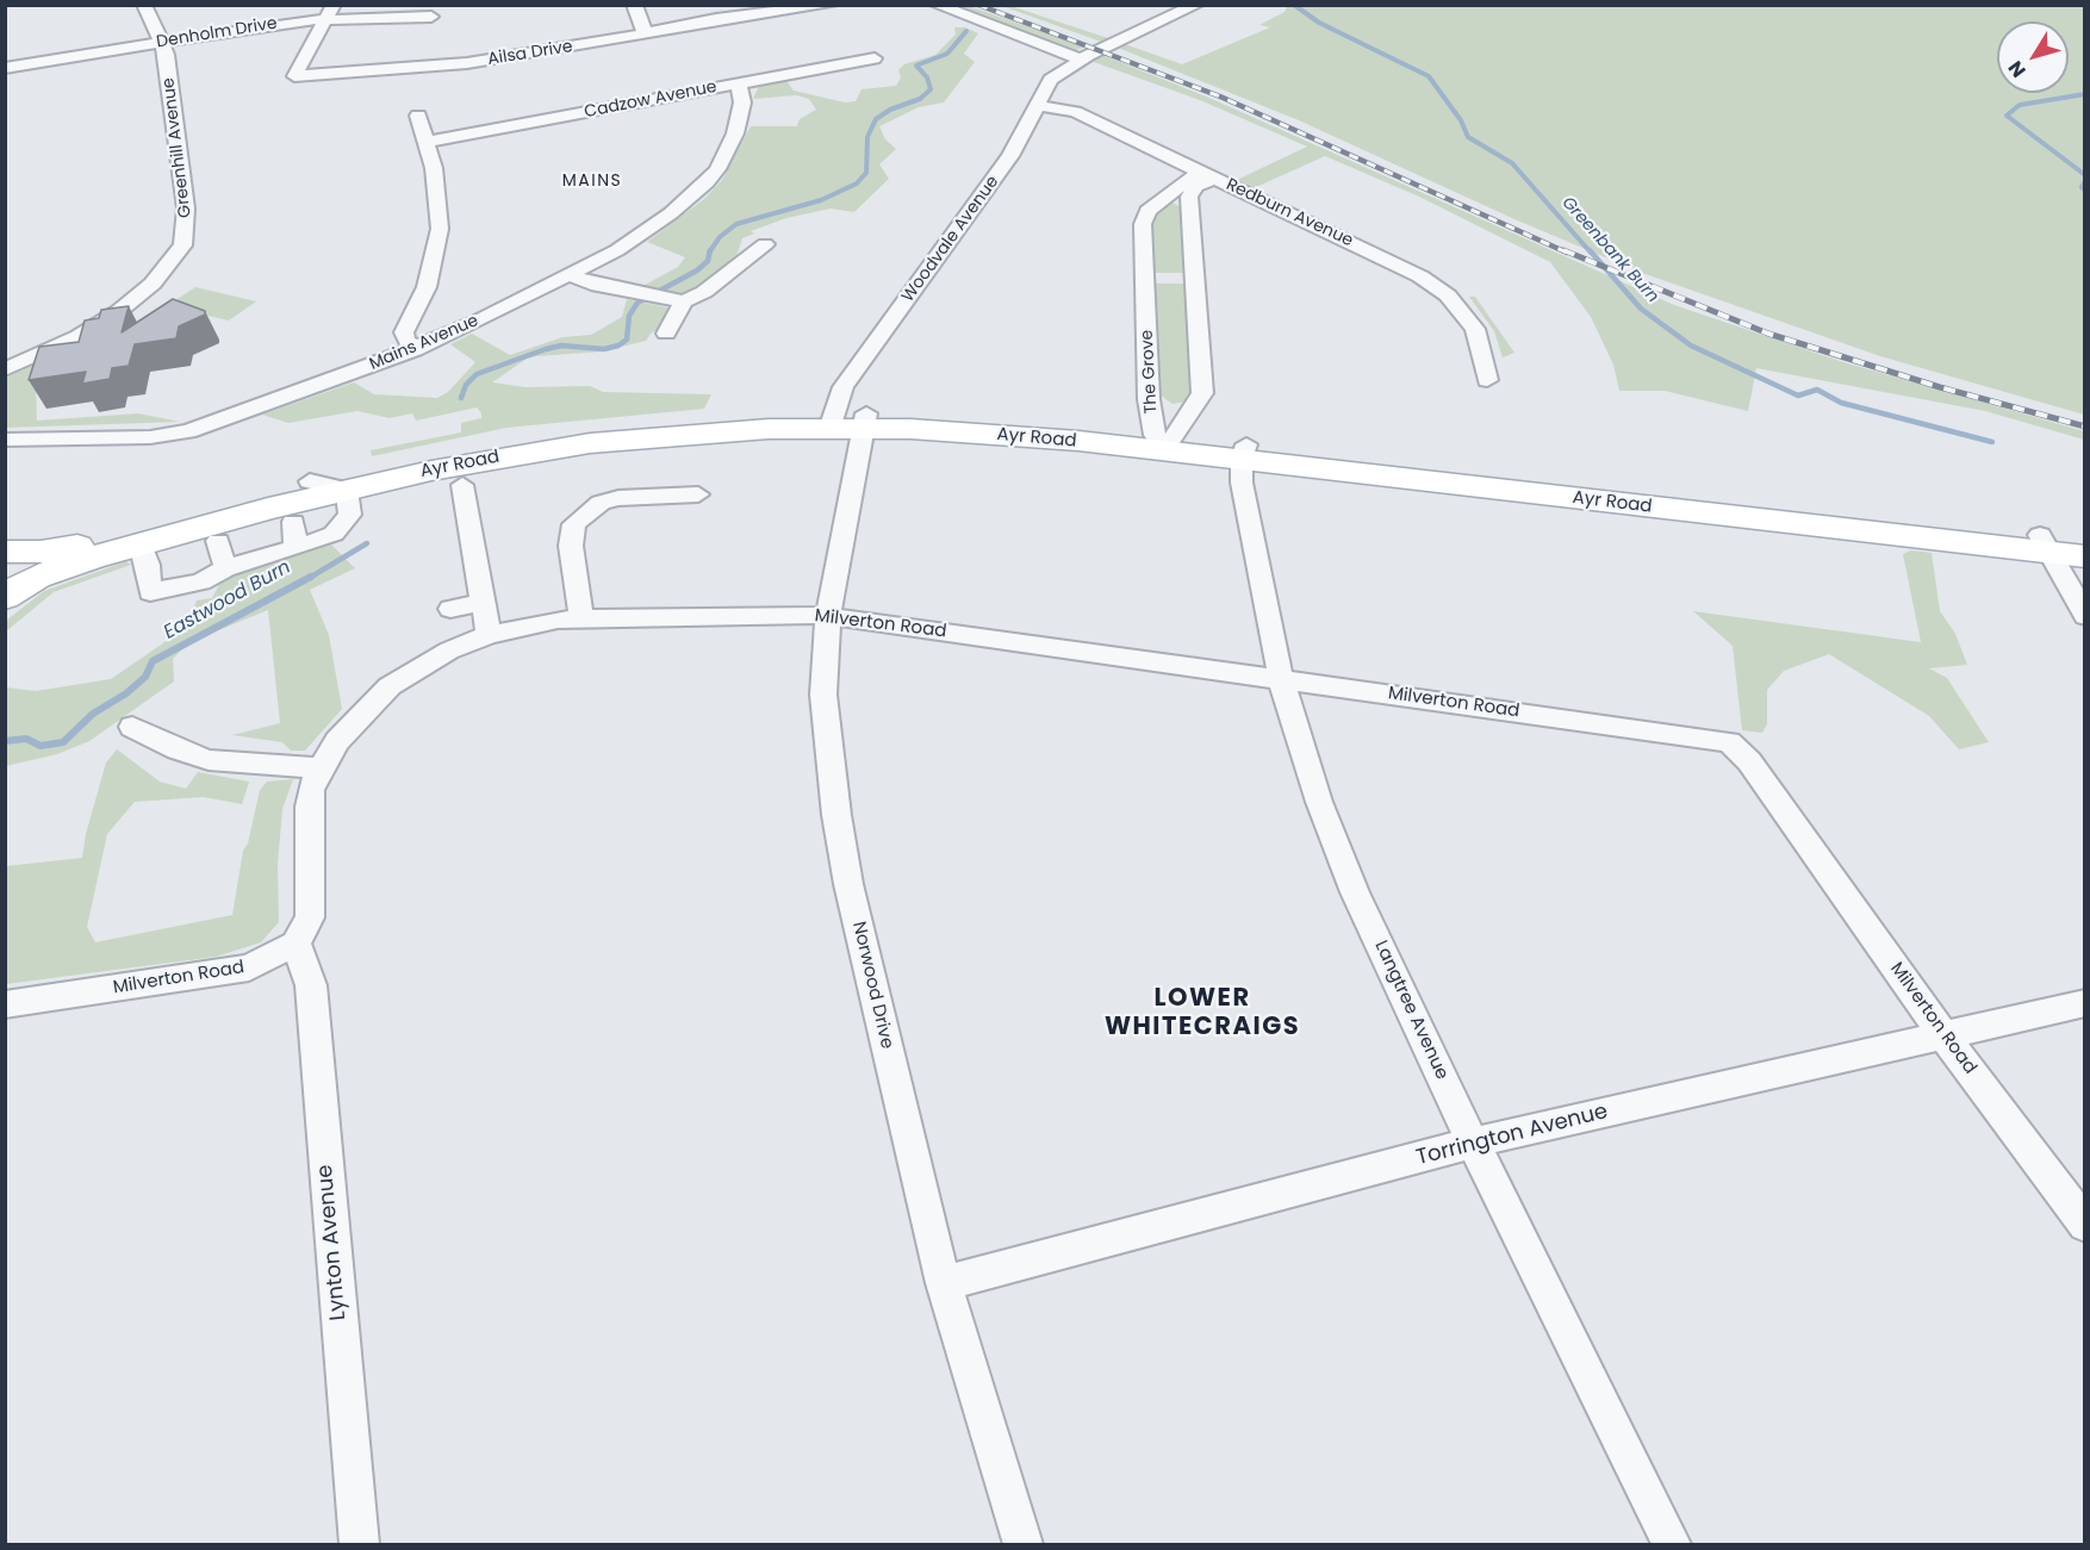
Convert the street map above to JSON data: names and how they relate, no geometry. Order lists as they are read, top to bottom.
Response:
{
  "streets": {
    "main road": ["Ayr Road"],
    "street": [
      "Denholm Drive",
      "Ailsa Drive",
      "Cadzow Avenue",
      "Greenhill Avenue",
      "Redburn Avenue",
      "Woodvale Avenue",
      "Mains Avenue",
      "The Grove",
      "Milverton Road",
      "Norwood Drive",
      "Langtree Avenue",
      "Torrington Avenue",
      "Lynton Avenue"
    ]
  },
  "crossings": [
    ["Denholm Drive", "Ailsa Drive"],
    ["Denholm Drive", "Greenhill Avenue"],
    ["Cadzow Avenue", "Mains Avenue"],
    ["Redburn Avenue", "Woodvale Avenue"],
    ["Redburn Avenue", "The Grove"],
    ["Woodvale Avenue", "Ayr Road"],
    ["The Grove", "Ayr Road"],
    ["Ayr Road", "Norwood Drive"],
    ["Ayr Road", "Langtree Avenue"],
    ["Milverton Road", "Norwood Drive"],
    ["Milverton Road", "Langtree Avenue"],
    ["Milverton Road", "Torrington Avenue"],
    ["Milverton Road", "Lynton Avenue"],
    ["Norwood Drive", "Torrington Avenue"],
    ["Langtree Avenue", "Torrington Avenue"]
  ],
  "districts": ["MAINS", "LOWER WHITECRAIGS"],
  "water": ["Greenbank Burn", "Eastwood Burn"],
  "north": "bottom left"
}
